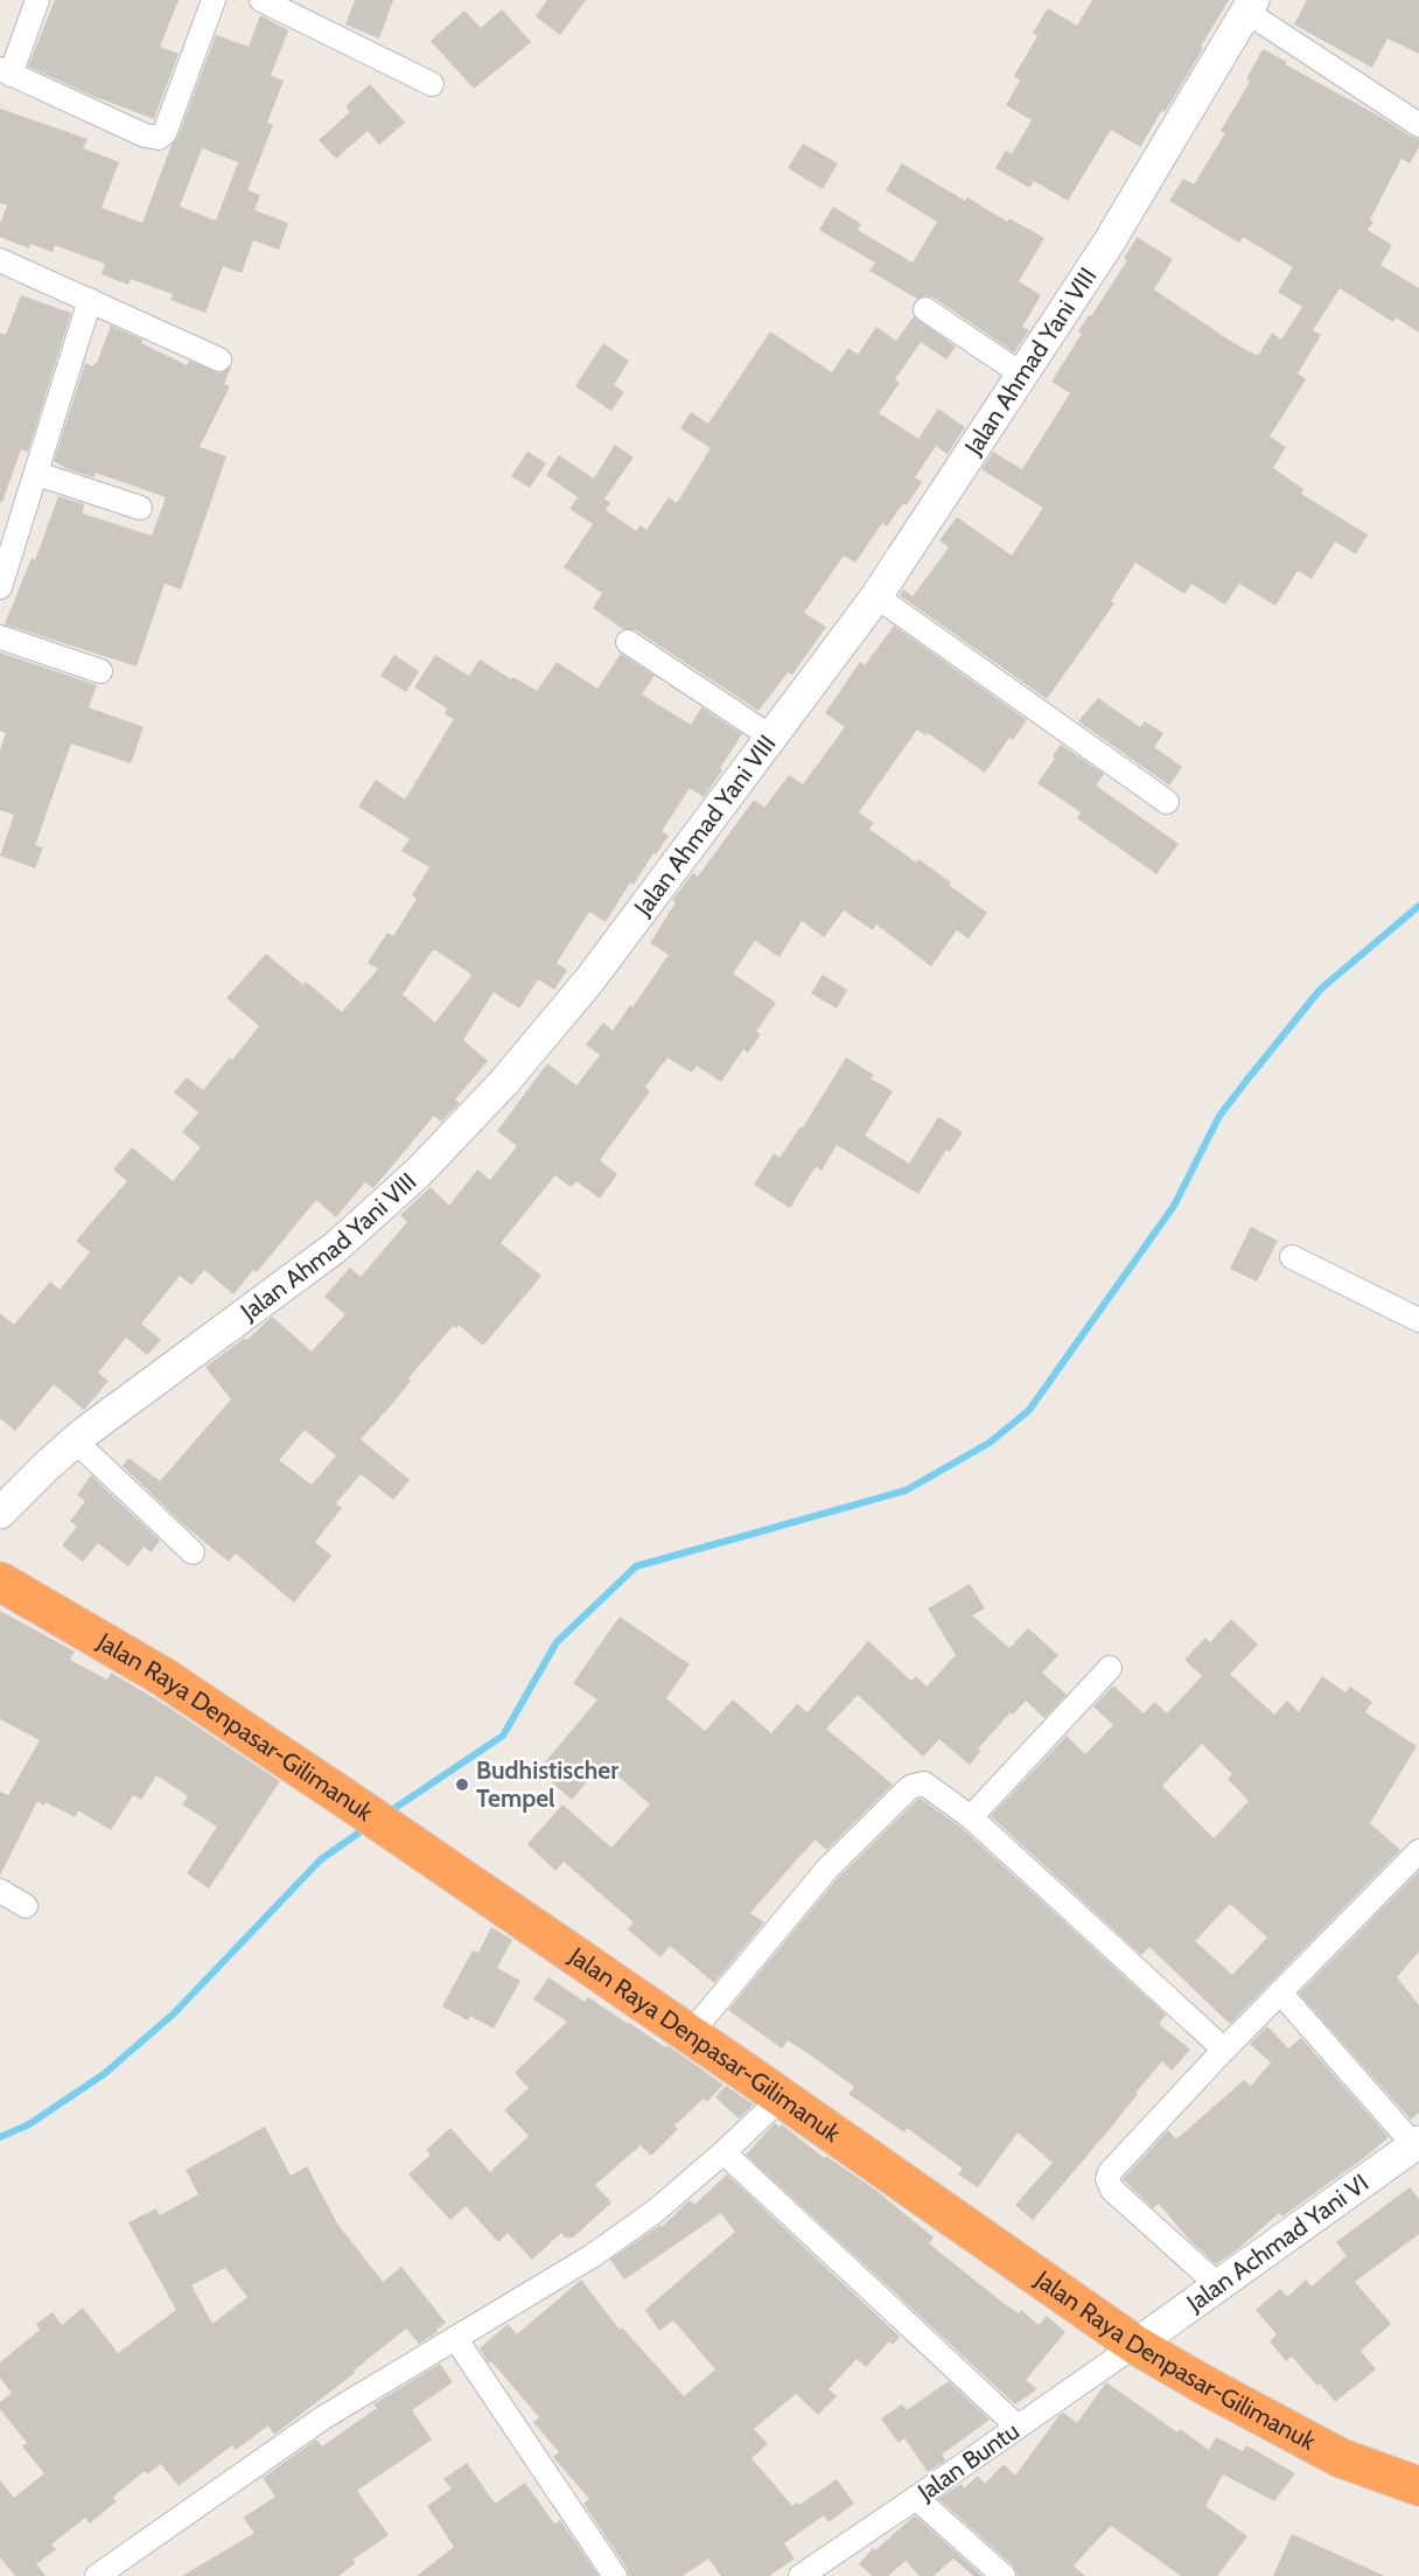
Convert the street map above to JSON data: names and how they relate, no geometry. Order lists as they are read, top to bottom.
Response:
{
  "streets": {
    "highway": ["Jalan Raya Denpasar-Gilimanuk"],
    "street": ["Jalan Ahmad Yani VIII", "Jalan Achmad Yani VI", "Jalan Buntu"]
  },
  "crossings": [
    ["Jalan Raya Denpasar-Gilimanuk", "Jalan Achmad Yani VI"],
    ["Jalan Raya Denpasar-Gilimanuk", "Jalan Buntu"],
    ["Jalan Achmad Yani VI", "Jalan Buntu"]
  ],
  "places": ["Budhistischer Tempel"]
}
